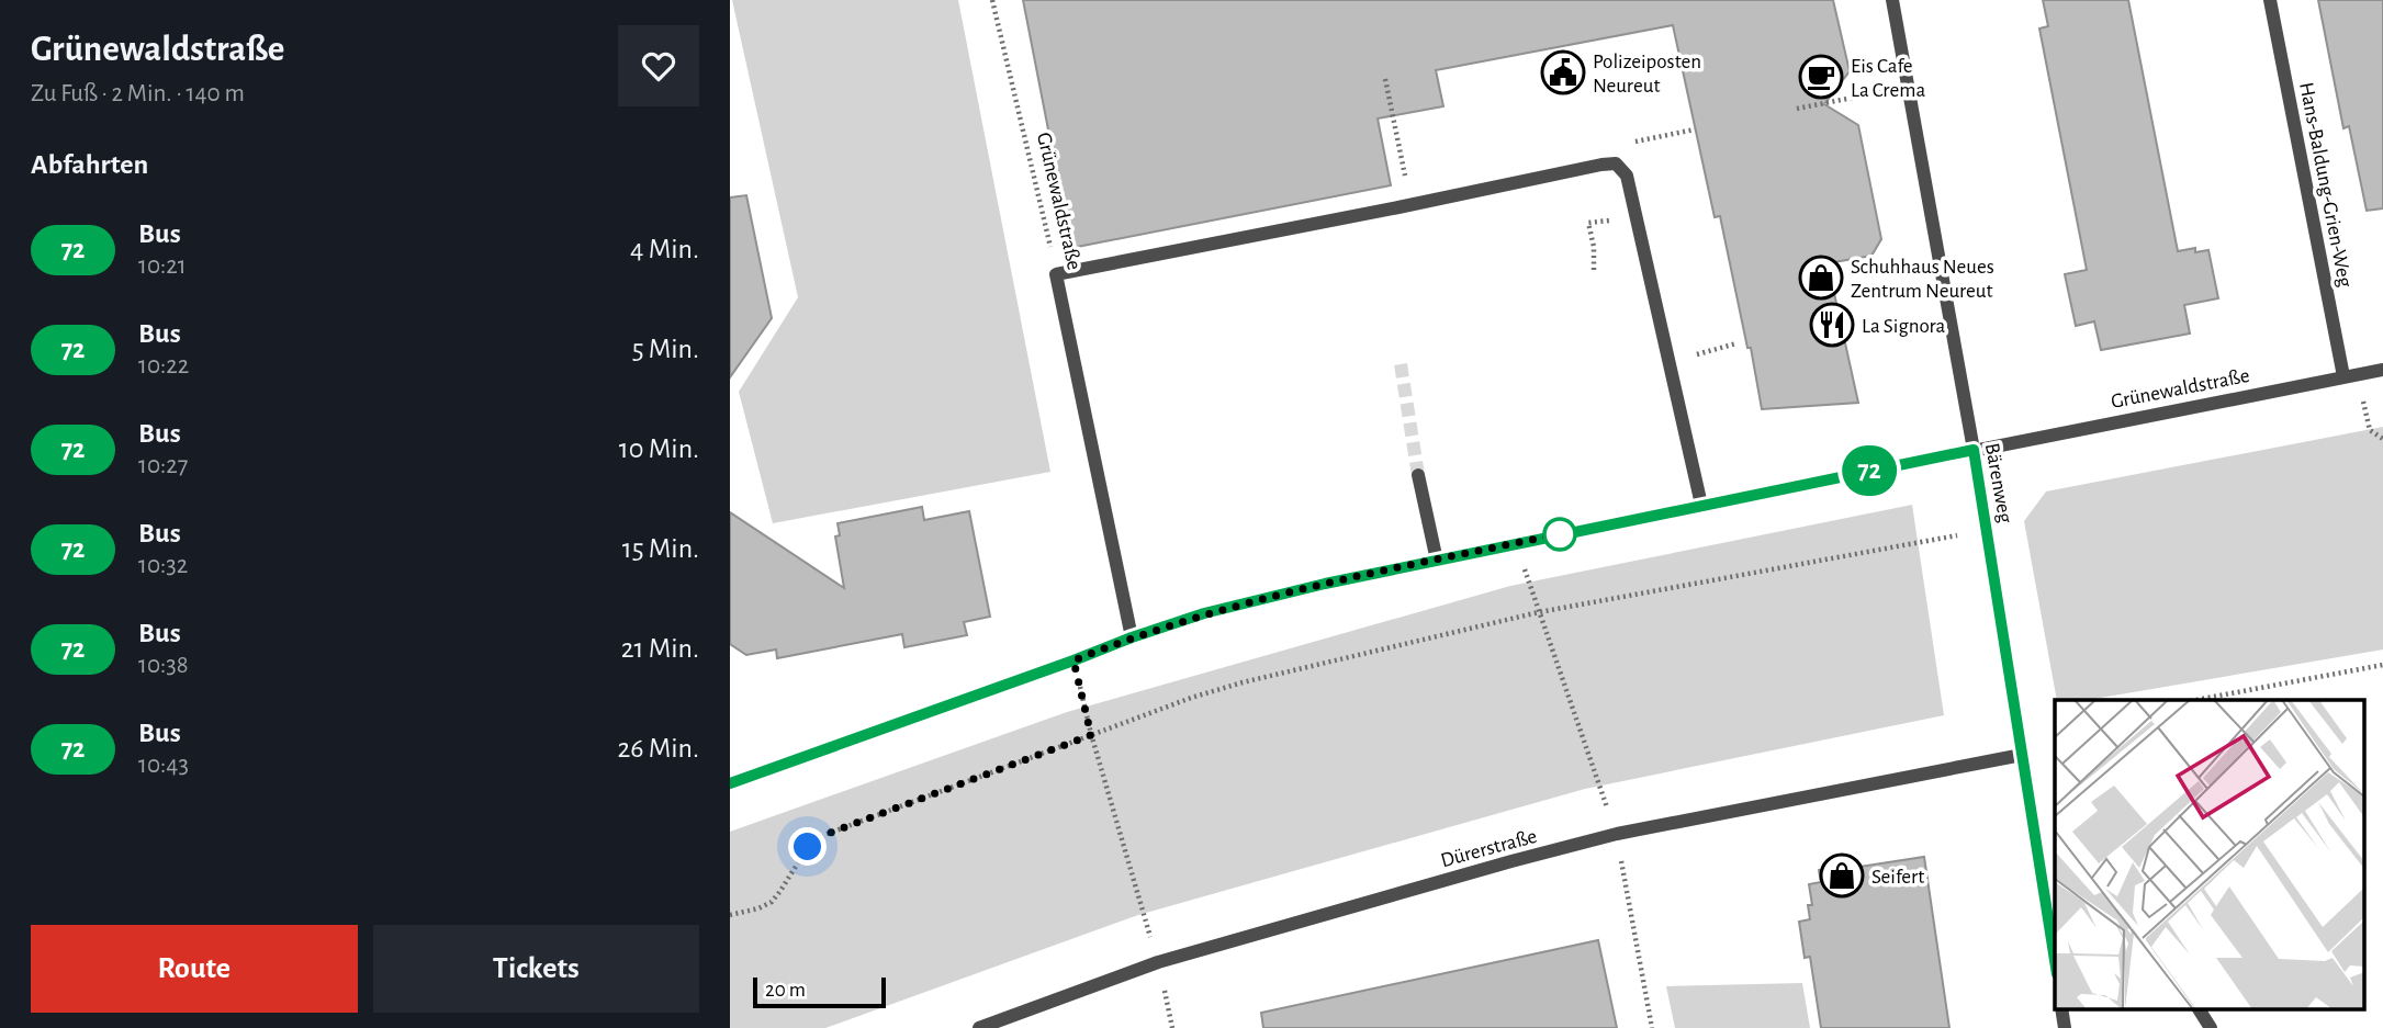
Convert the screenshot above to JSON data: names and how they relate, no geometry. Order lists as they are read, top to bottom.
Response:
{
  "streets": {
    "street": [
      "Hans-Baldung-Grien-Weg",
      "Grünewaldstraße",
      "Bärenweg",
      "Dürerstraße"
    ]
  },
  "crossings": [
    ["Hans-Baldung-Grien-Weg", "Grünewaldstraße"],
    ["Grünewaldstraße", "Bärenweg"],
    ["Bärenweg", "Dürerstraße"]
  ],
  "places": {
    "public building": ["Polizeiposten Neureut"],
    "cafe": ["Eis Cafe La Crema"],
    "shop": ["Schuhhaus Neues Zentrum Neureut", "Seifert"],
    "restaurant": ["La Signora"]
  },
  "lines": ["bus line 72"],
  "scale_bar": "20 m",
  "page": {
    "heading": [
      ["Grünewaldstraße", "Zu Fuß · 2 Min. · 140 m"],
      "Abfahrten"
    ],
    "on_map": "72",
    "list": [
      {
        "mark": "72",
        "name": "Bus",
        "note": "10:21",
        "value": "4 Min."
      },
      {
        "mark": "72",
        "name": "Bus",
        "note": "10:22",
        "value": "5 Min."
      },
      {
        "mark": "72",
        "name": "Bus",
        "note": "10:27",
        "value": "10 Min."
      },
      {
        "mark": "72",
        "name": "Bus",
        "note": "10:32",
        "value": "15 Min."
      },
      {
        "mark": "72",
        "name": "Bus",
        "note": "10:38",
        "value": "21 Min."
      },
      {
        "mark": "72",
        "name": "Bus",
        "note": "10:43",
        "value": "26 Min."
      }
    ],
    "buttons": ["Route", "Tickets"],
    "scale": "20 m"
  }
}
